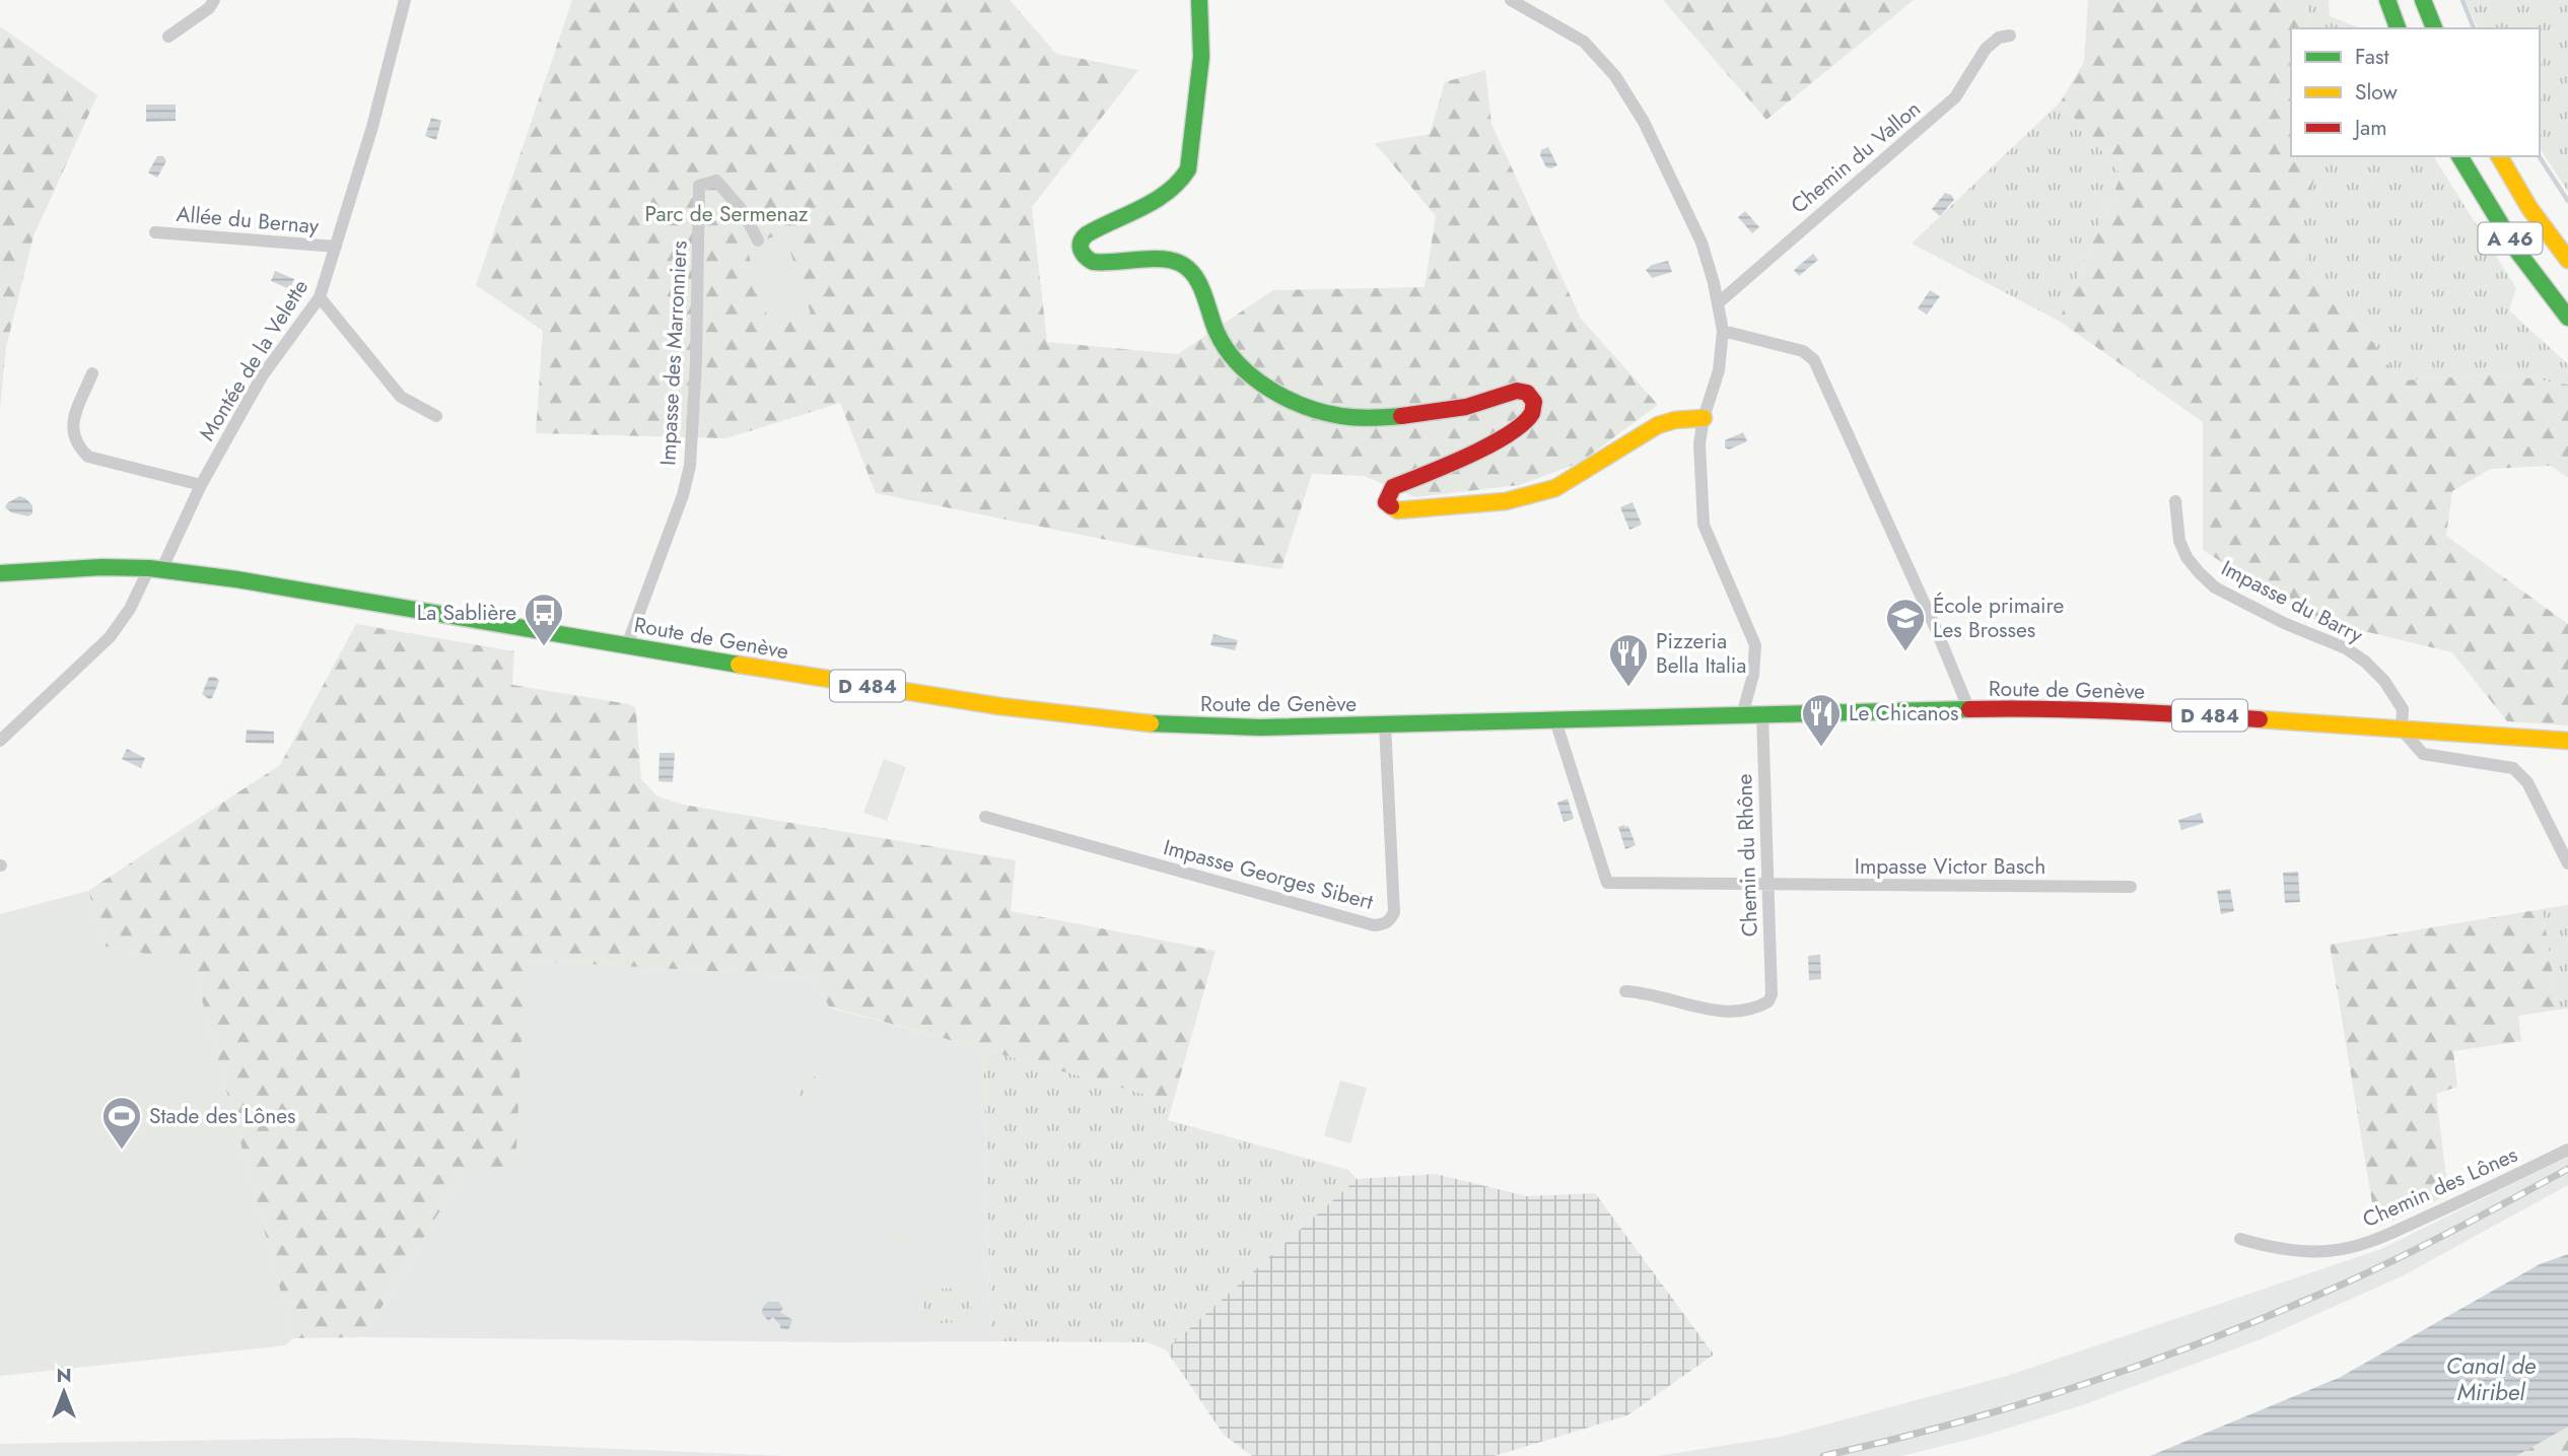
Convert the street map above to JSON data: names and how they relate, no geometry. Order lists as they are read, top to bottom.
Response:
{
  "streets": {
    "main road": ["A 46", "Route de Genève", "D 484"],
    "street": [
      "Chemin du Vallon",
      "Allée du Bernay",
      "Impasse des Marronniers",
      "Montée de la Velette",
      "Impasse du Barry",
      "Chemin du Rhône",
      "Impasse Victor Basch",
      "Impasse Georges Sibert",
      "Chemin des Lônes"
    ]
  },
  "crossings": [
    ["Allée du Bernay", "Montée de la Velette"],
    ["Impasse des Marronniers", "Route de Genève"],
    ["Montée de la Velette", "Route de Genève"],
    ["Impasse du Barry", "Route de Genève"],
    ["Route de Genève", "Chemin du Rhône"],
    ["Route de Genève", "Impasse Victor Basch"],
    ["Route de Genève", "Impasse Georges Sibert"],
    ["Chemin du Rhône", "Impasse Victor Basch"]
  ],
  "water": ["Canal de Miribel"],
  "parks": ["Parc de Sermenaz"],
  "places": {
    "bus stop": ["La Sablière"],
    "school or university": ["École primaire Les Brosses"],
    "restaurant": ["Pizzeria Bella Italia", "Le Chicanos"],
    "sports": ["Stade des Lônes"]
  },
  "legend": ["Fast", "Slow", "Jam"],
  "north": "top"
}
